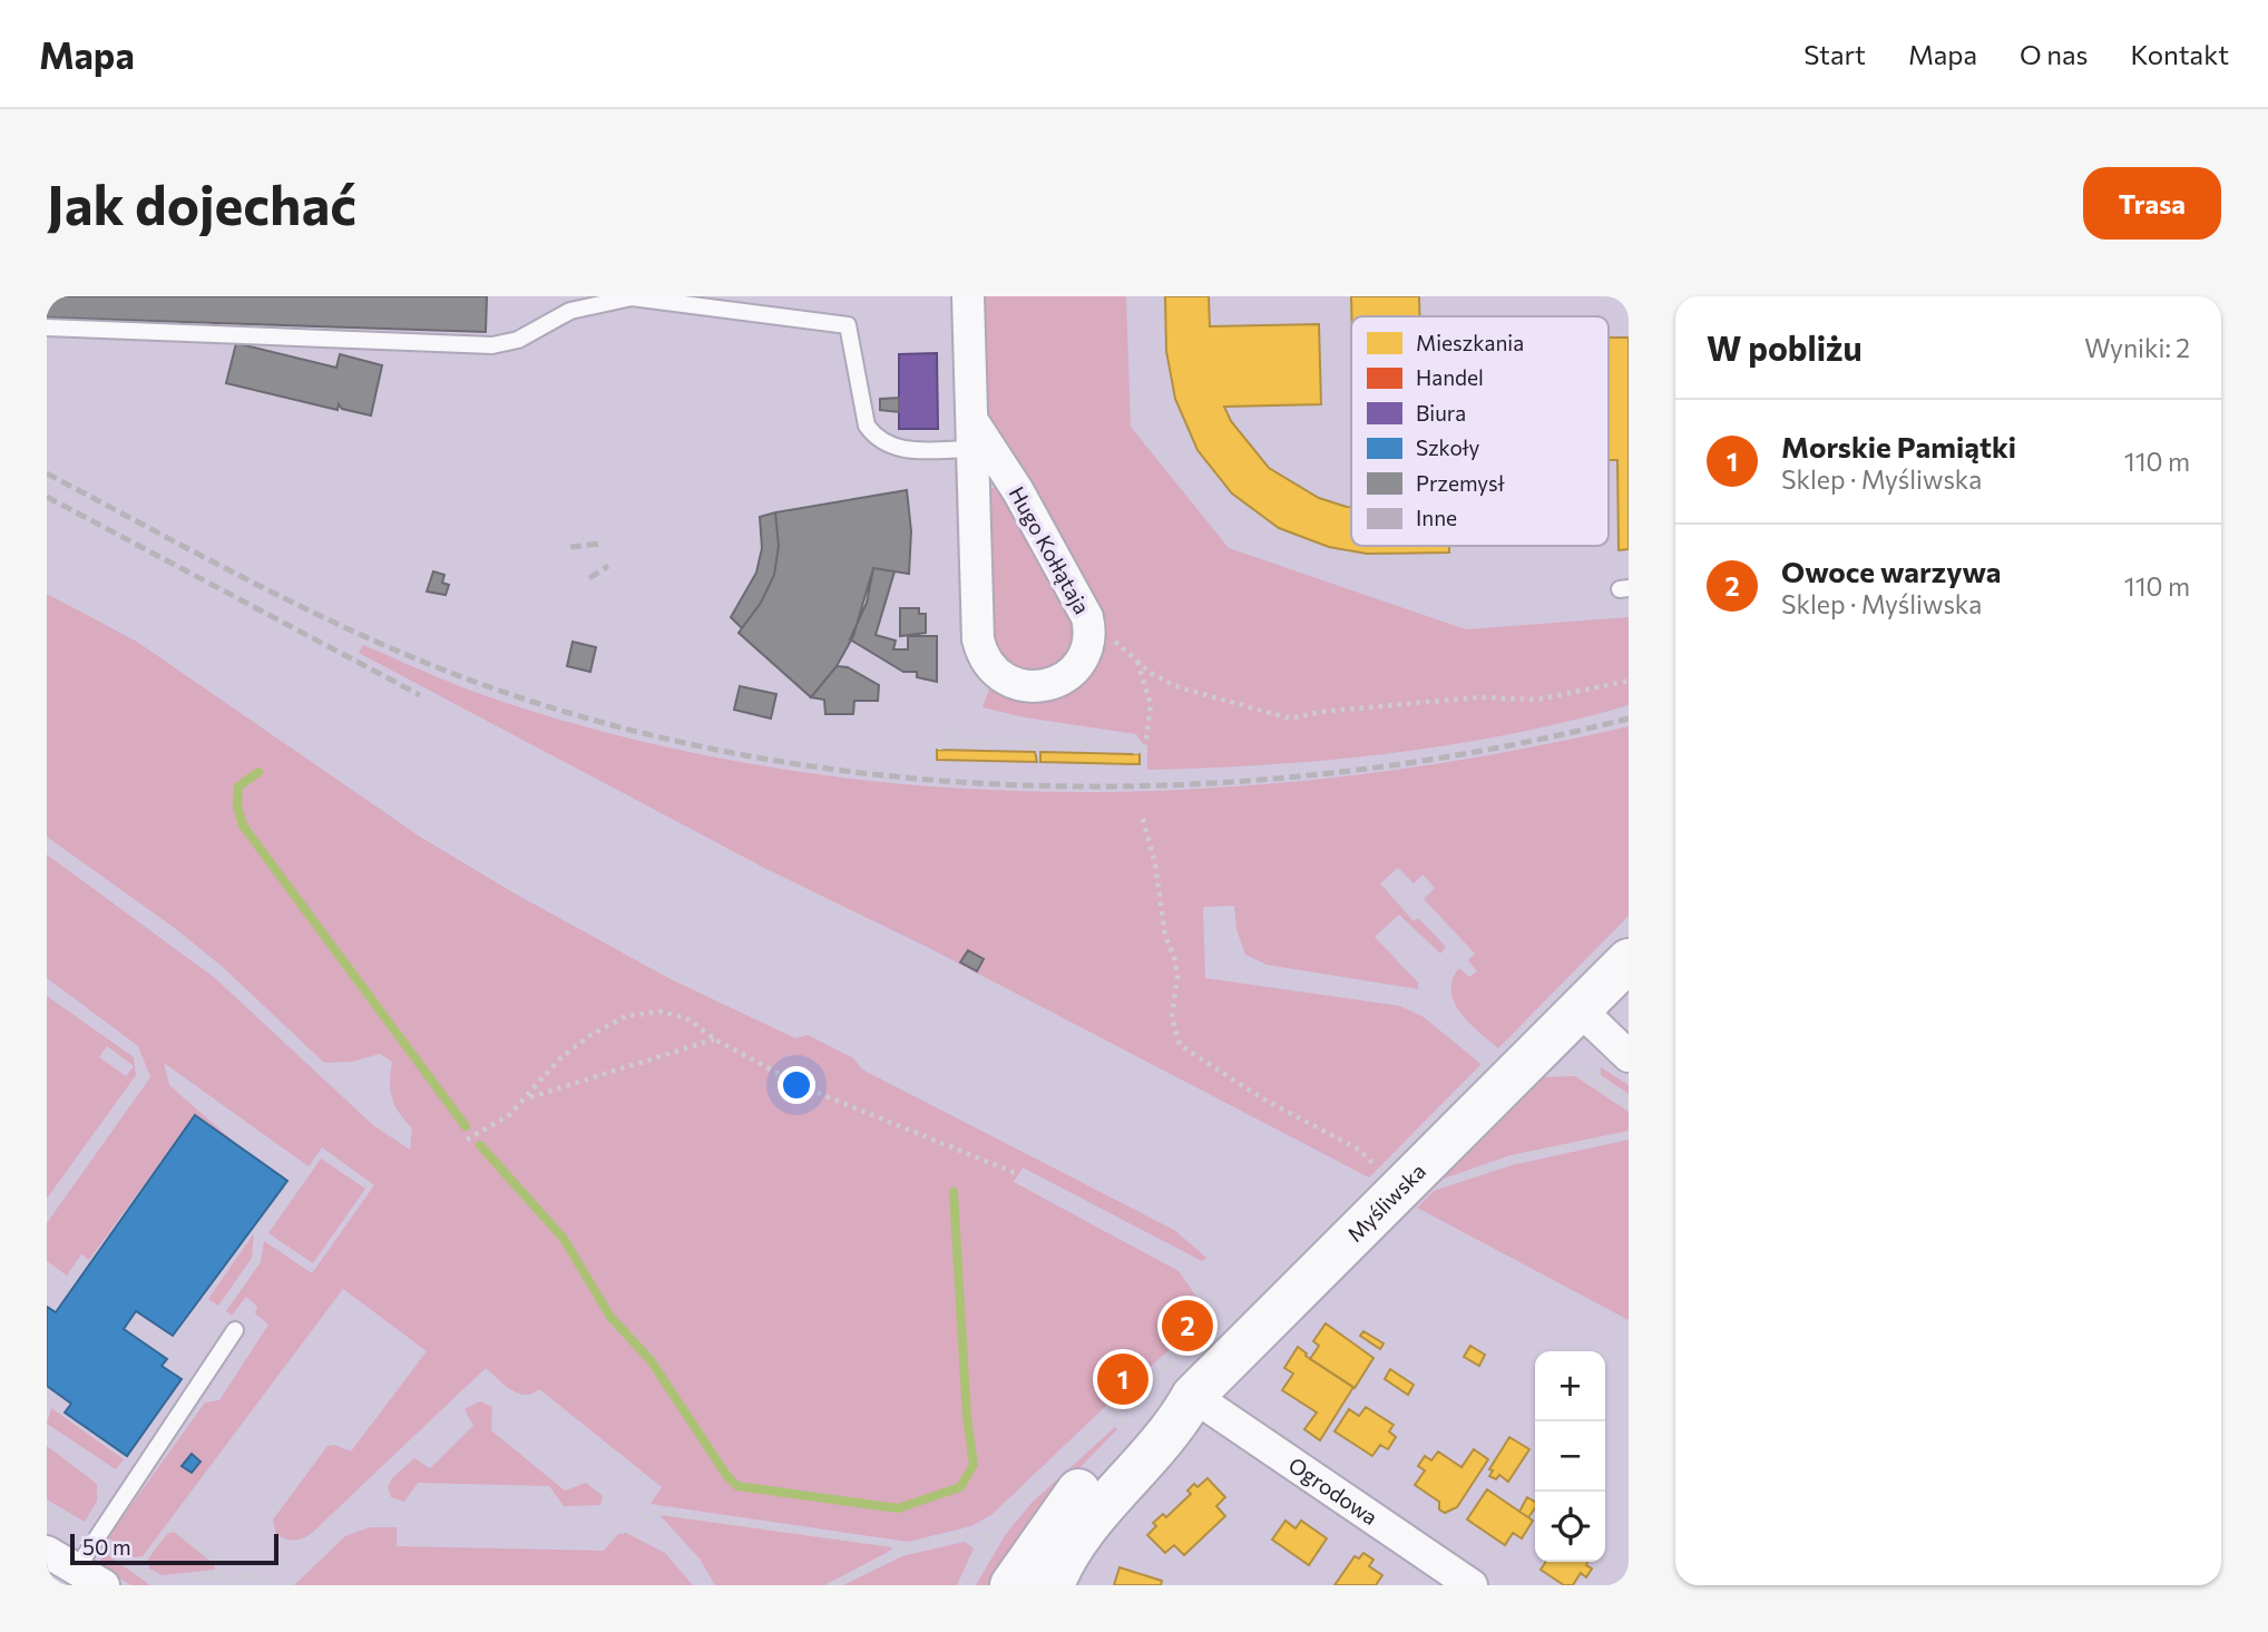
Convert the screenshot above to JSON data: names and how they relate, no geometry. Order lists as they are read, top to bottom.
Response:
{
  "streets": {
    "street": ["Hugo Kołłątaja", "Myśliwska", "Ogrodowa"]
  },
  "crossings": [
    ["Myśliwska", "Ogrodowa"]
  ],
  "legend": [
    "Mieszkania",
    "Handel",
    "Biura",
    "Szkoły",
    "Przemysł",
    "Inne"
  ],
  "scale_bar": "50 m",
  "page": {
    "header": "Mapa",
    "nav": [
      "Start",
      "Mapa",
      "O nas",
      "Kontakt"
    ],
    "buttons": "Trasa",
    "title": "Jak dojechać",
    "heading": ["W pobliżu", "Wyniki: 2"],
    "list": [
      {
        "mark": "1",
        "name": "Morskie Pamiątki",
        "note": "Sklep · Myśliwska",
        "value": "110 m"
      },
      {
        "mark": "2",
        "name": "Owoce warzywa",
        "note": "Sklep · Myśliwska",
        "value": "110 m"
      }
    ],
    "pins": ["2", "1"],
    "map_buttons": ["+", "−"],
    "scale": "50 m"
  }
}
